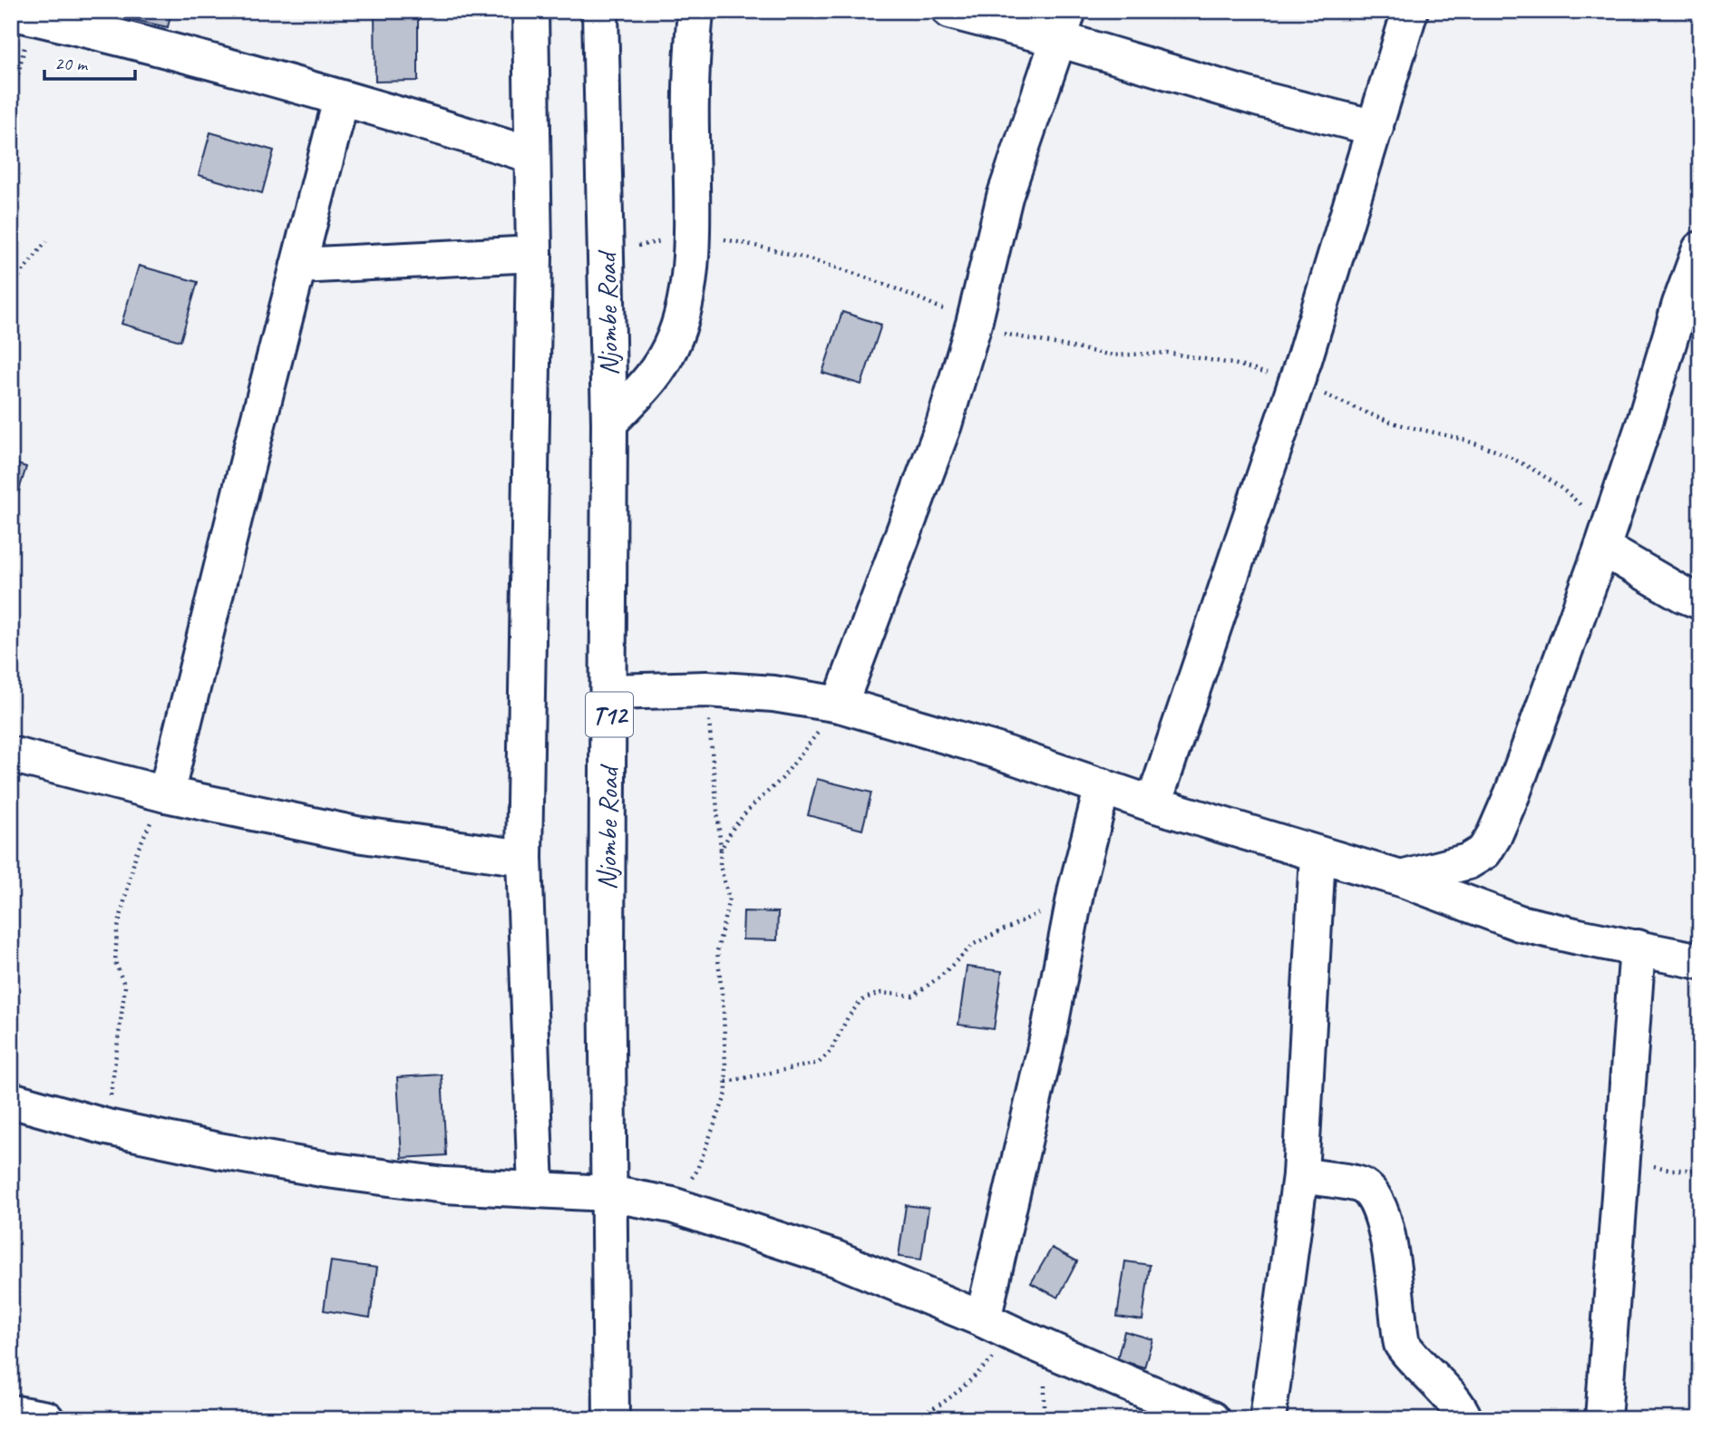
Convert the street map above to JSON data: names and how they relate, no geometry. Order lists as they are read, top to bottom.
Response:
{
  "streets": {
    "main road": ["Njombe Road", "T12"]
  },
  "scale_bar": "20 m"
}
